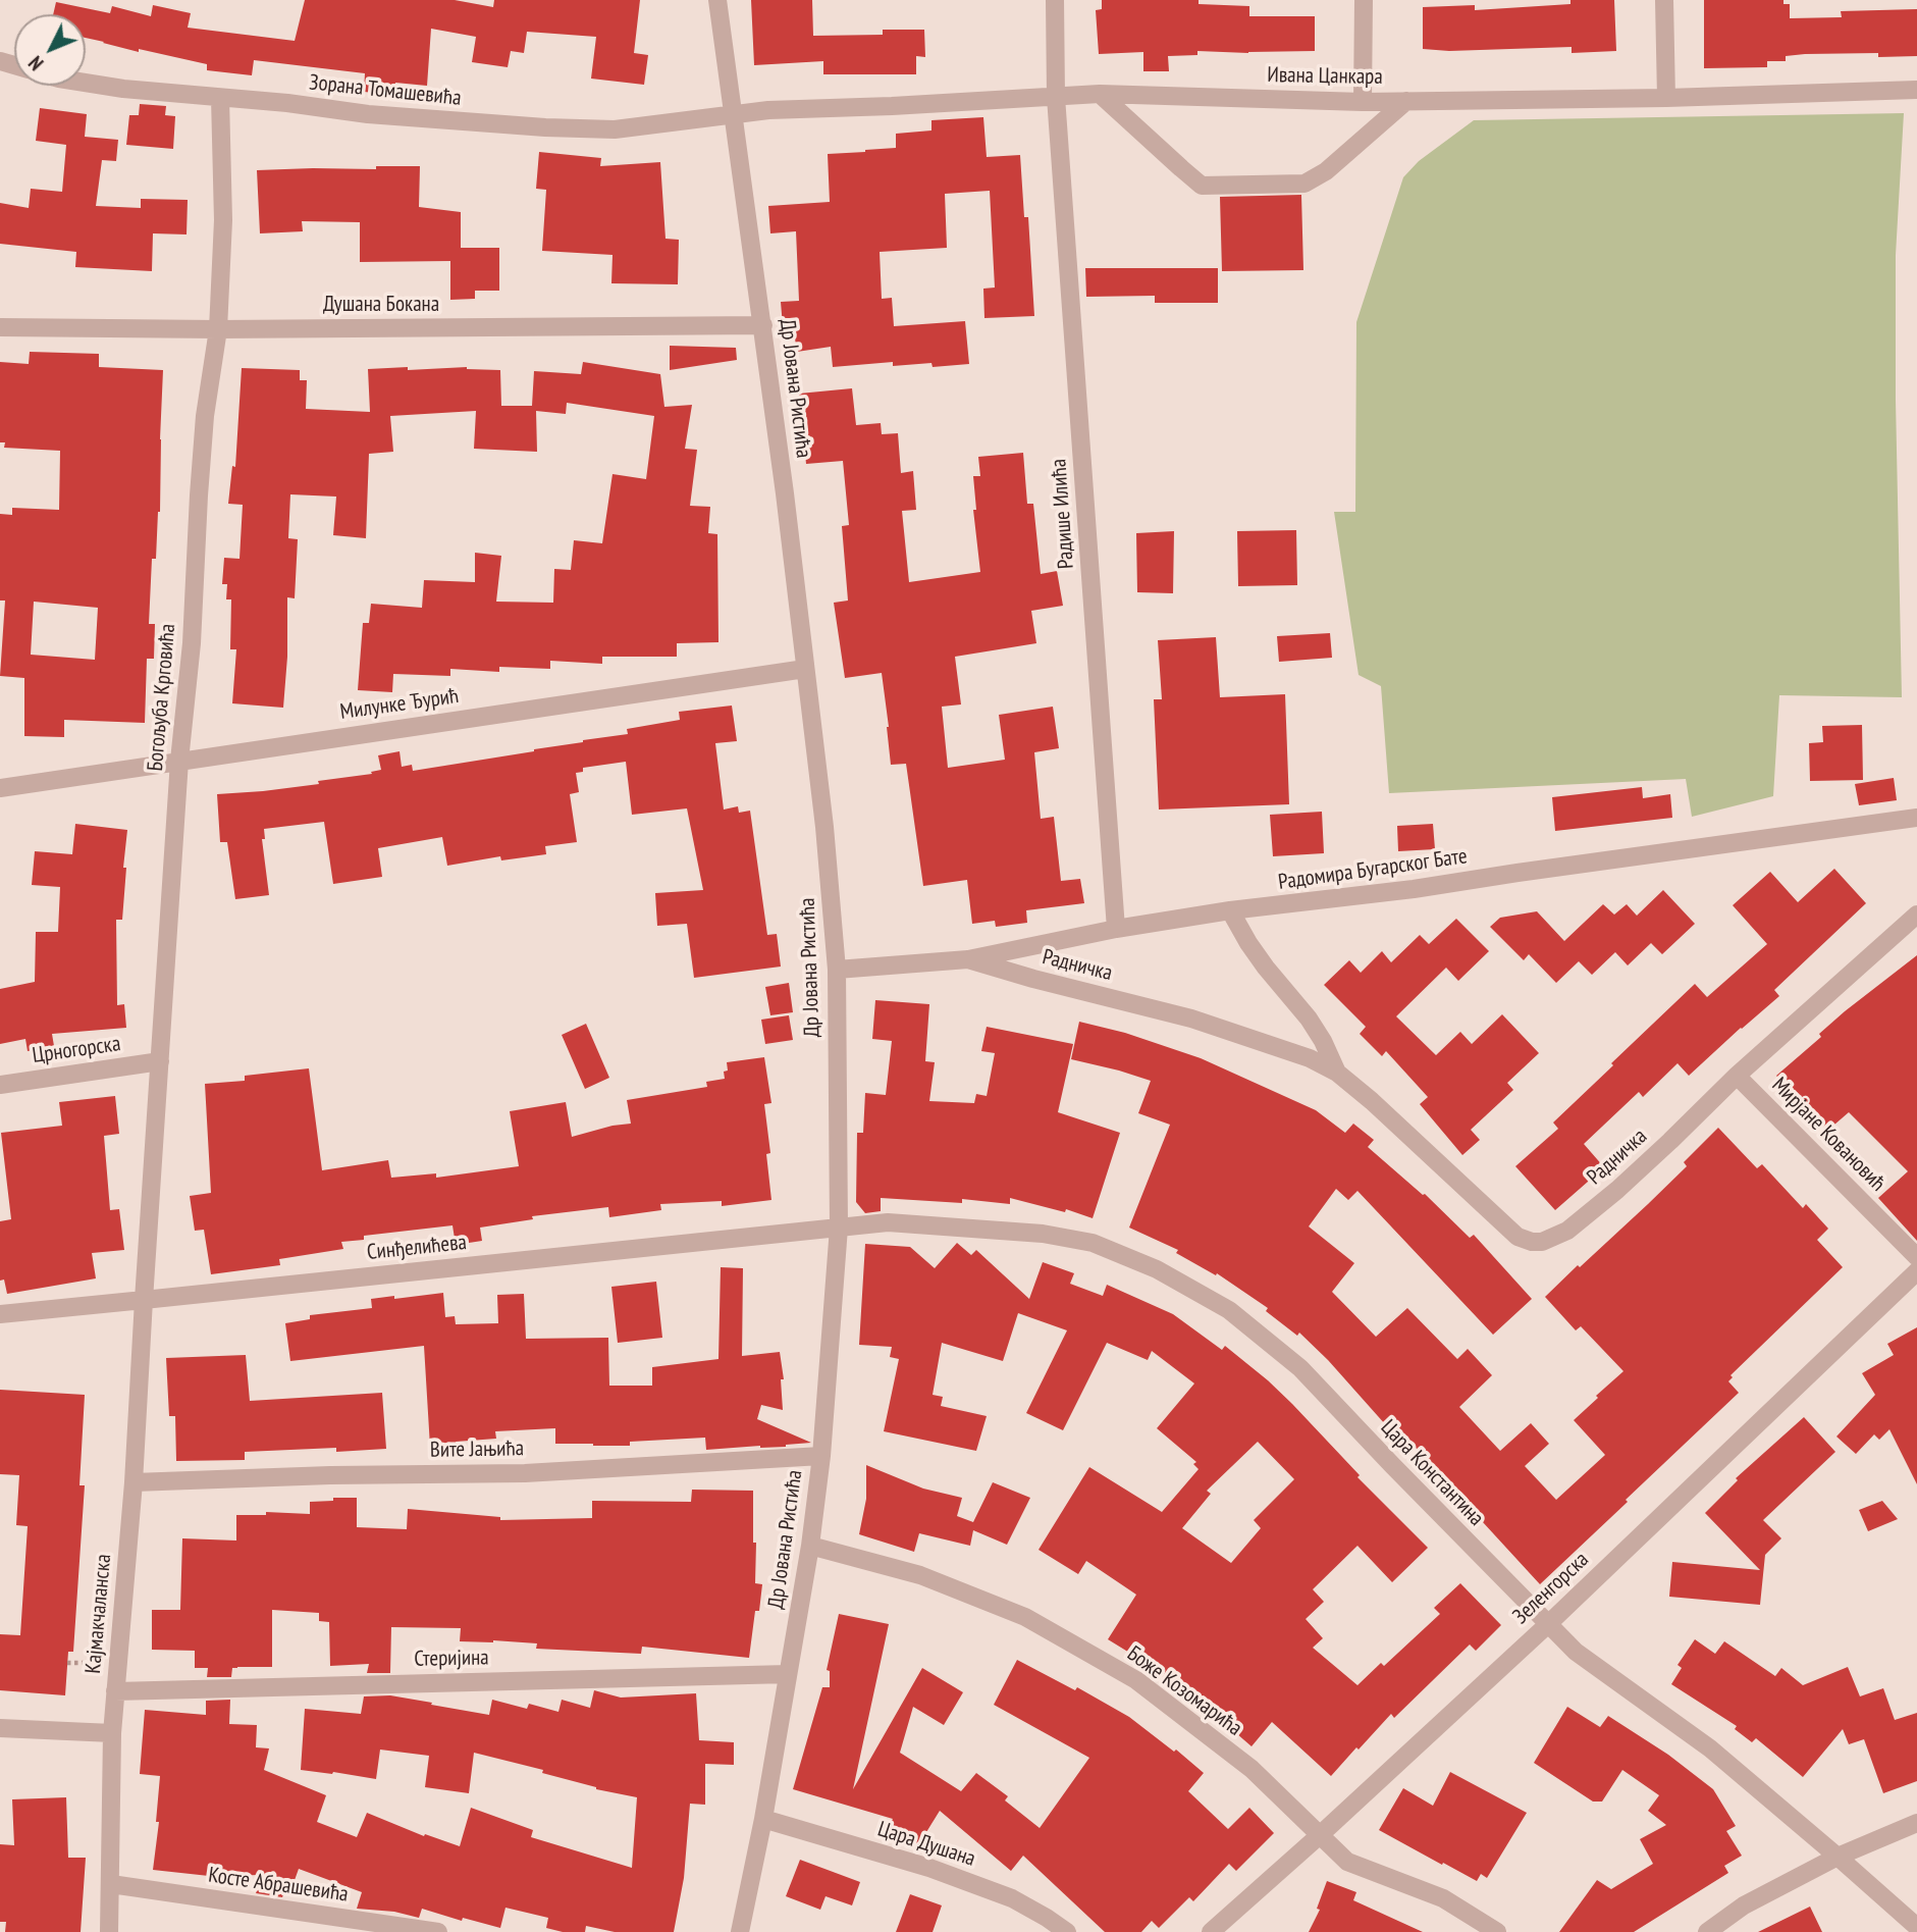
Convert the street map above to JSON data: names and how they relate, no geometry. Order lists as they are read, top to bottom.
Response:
{
  "streets": {
    "street": [
      "Ивана Цанкара",
      "Зорана Томашевића",
      "Душана Бокана",
      "Др Јована Ристића",
      "Радише Илића",
      "Богољуба Крговића",
      "Милунке Ђурић",
      "Радомира Бугарског Бате",
      "Радничка",
      "Црногорска",
      "Мирјане Ковановић",
      "Синђелићева",
      "Вите Јањића",
      "Цара Константина",
      "Зеленгорска",
      "Кајмакчаланска",
      "Стеријина",
      "Боже Козомарића",
      "Цара Душана",
      "Косте Абрашевића"
    ]
  },
  "crossings": [
    ["Ивана Цанкара", "Зорана Томашевића"],
    ["Ивана Цанкара", "Др Јована Ристића"],
    ["Ивана Цанкара", "Радише Илића"],
    ["Зорана Томашевића", "Др Јована Ристића"],
    ["Зорана Томашевића", "Богољуба Крговића"],
    ["Душана Бокана", "Др Јована Ристића"],
    ["Душана Бокана", "Богољуба Крговића"],
    ["Др Јована Ристића", "Милунке Ђурић"],
    ["Др Јована Ристића", "Радомира Бугарског Бате"],
    ["Др Јована Ристића", "Синђелићева"],
    ["Др Јована Ристића", "Вите Јањића"],
    ["Др Јована Ристића", "Цара Константина"],
    ["Др Јована Ристића", "Стеријина"],
    ["Др Јована Ристића", "Боже Козомарића"],
    ["Др Јована Ристића", "Цара Душана"],
    ["Радише Илића", "Радомира Бугарског Бате"],
    ["Богољуба Крговића", "Милунке Ђурић"],
    ["Богољуба Крговића", "Црногорска"],
    ["Богољуба Крговића", "Синђелићева"],
    ["Богољуба Крговића", "Кајмакчаланска"],
    ["Радомира Бугарског Бате", "Радничка"],
    ["Радничка", "Мирјане Ковановић"],
    ["Синђелићева", "Цара Константина"],
    ["Синђелићева", "Кајмакчаланска"],
    ["Вите Јањића", "Кајмакчаланска"],
    ["Цара Константина", "Зеленгорска"],
    ["Зеленгорска", "Боже Козомарића"],
    ["Кајмакчаланска", "Стеријина"],
    ["Кајмакчаланска", "Косте Абрашевића"]
  ],
  "north": "bottom left"
}
